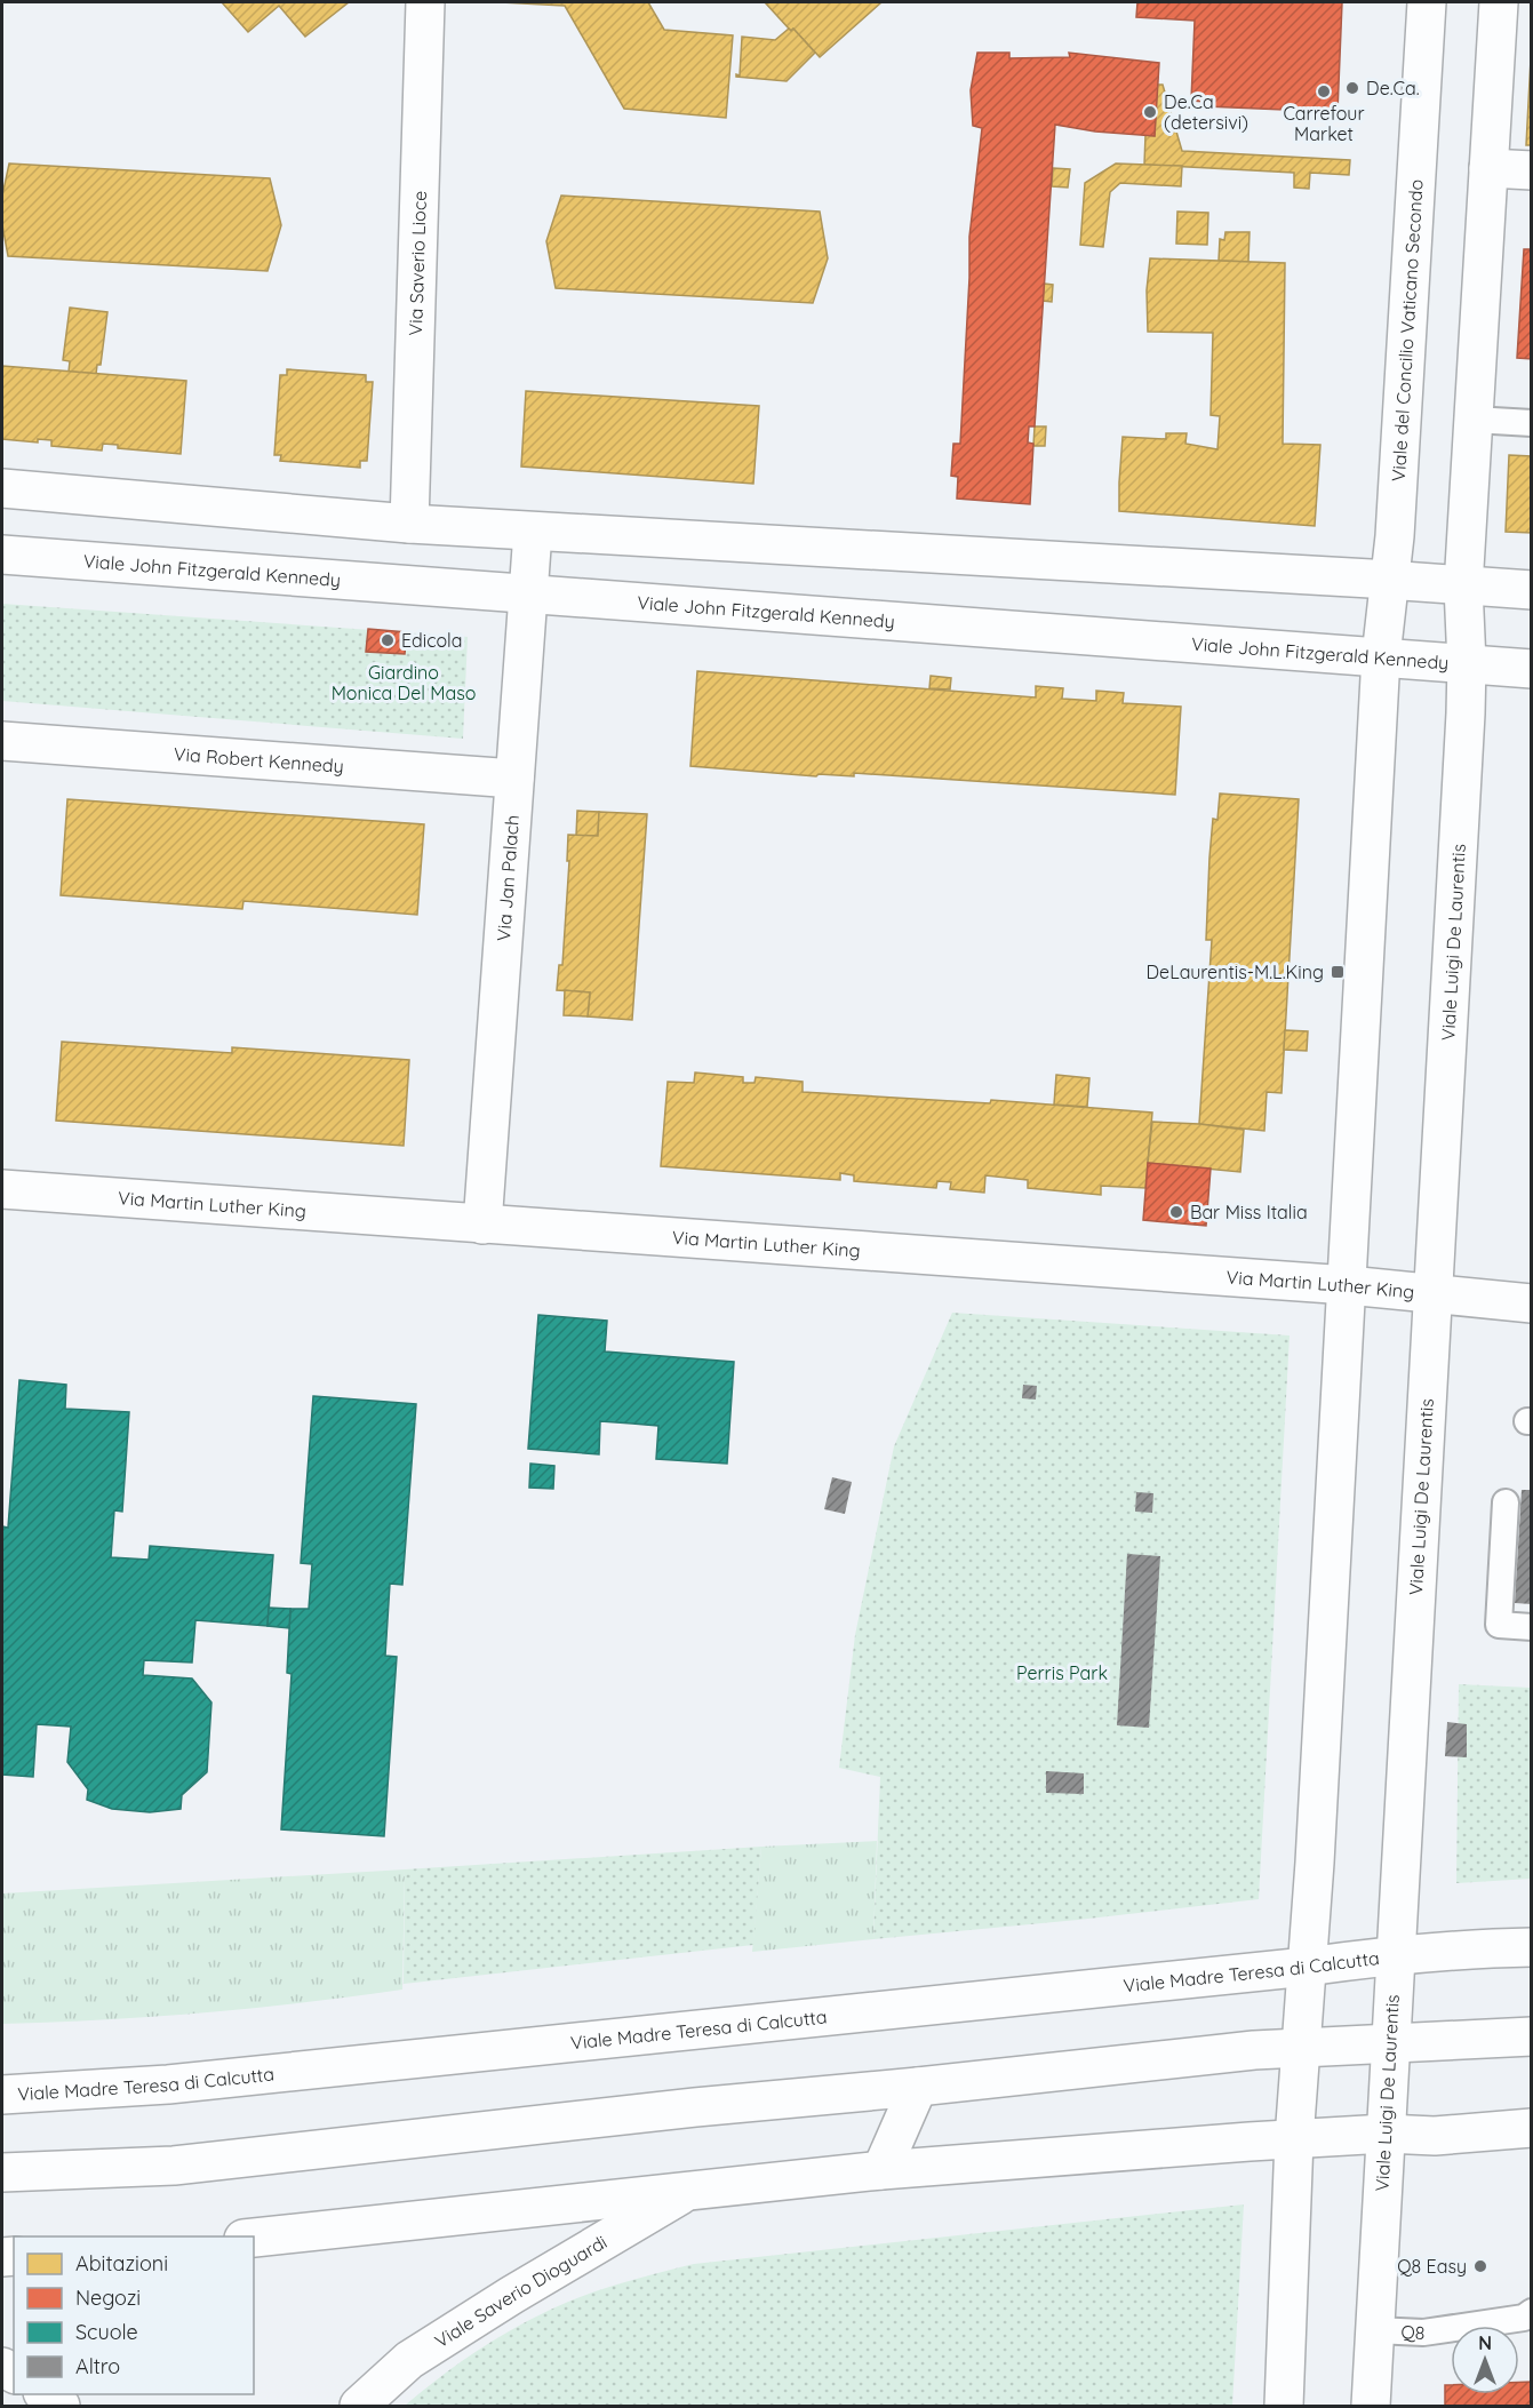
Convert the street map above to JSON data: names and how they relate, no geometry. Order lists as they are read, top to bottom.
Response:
{
  "streets": {
    "street": [
      "Via Saverio Lioce",
      "Viale del Concilio Vaticano Secondo",
      "Viale John Fitzgerald Kennedy",
      "Via Robert Kennedy",
      "Via Jan Palach",
      "Viale Luigi De Laurentis",
      "Via Martin Luther King",
      "Viale Madre Teresa di Calcutta",
      "Viale Saverio Dioguardi"
    ],
    "lane": ["Q8"]
  },
  "crossings": [
    ["Viale del Concilio Vaticano Secondo", "Viale John Fitzgerald Kennedy"],
    ["Viale John Fitzgerald Kennedy", "Via Jan Palach"],
    ["Viale John Fitzgerald Kennedy", "Viale Luigi De Laurentis"],
    ["Via Robert Kennedy", "Via Jan Palach"],
    ["Via Jan Palach", "Via Martin Luther King"],
    ["Viale Luigi De Laurentis", "Via Martin Luther King"],
    ["Viale Luigi De Laurentis", "Viale Madre Teresa di Calcutta"],
    ["Viale Luigi De Laurentis", "Q8"]
  ],
  "parks": ["Giardino Monica Del Maso", "Perris Park"],
  "places": {
    "other": [
      "De.Ca.",
      "Carrefour Market",
      "De.Ca (detersivi)",
      "Edicola",
      "Bar Miss Italia",
      "Q8 Easy"
    ],
    "transit": ["DeLaurentis-M.L.King"]
  },
  "legend": [
    "Abitazioni",
    "Negozi",
    "Scuole",
    "Altro"
  ],
  "north": "top"
}
